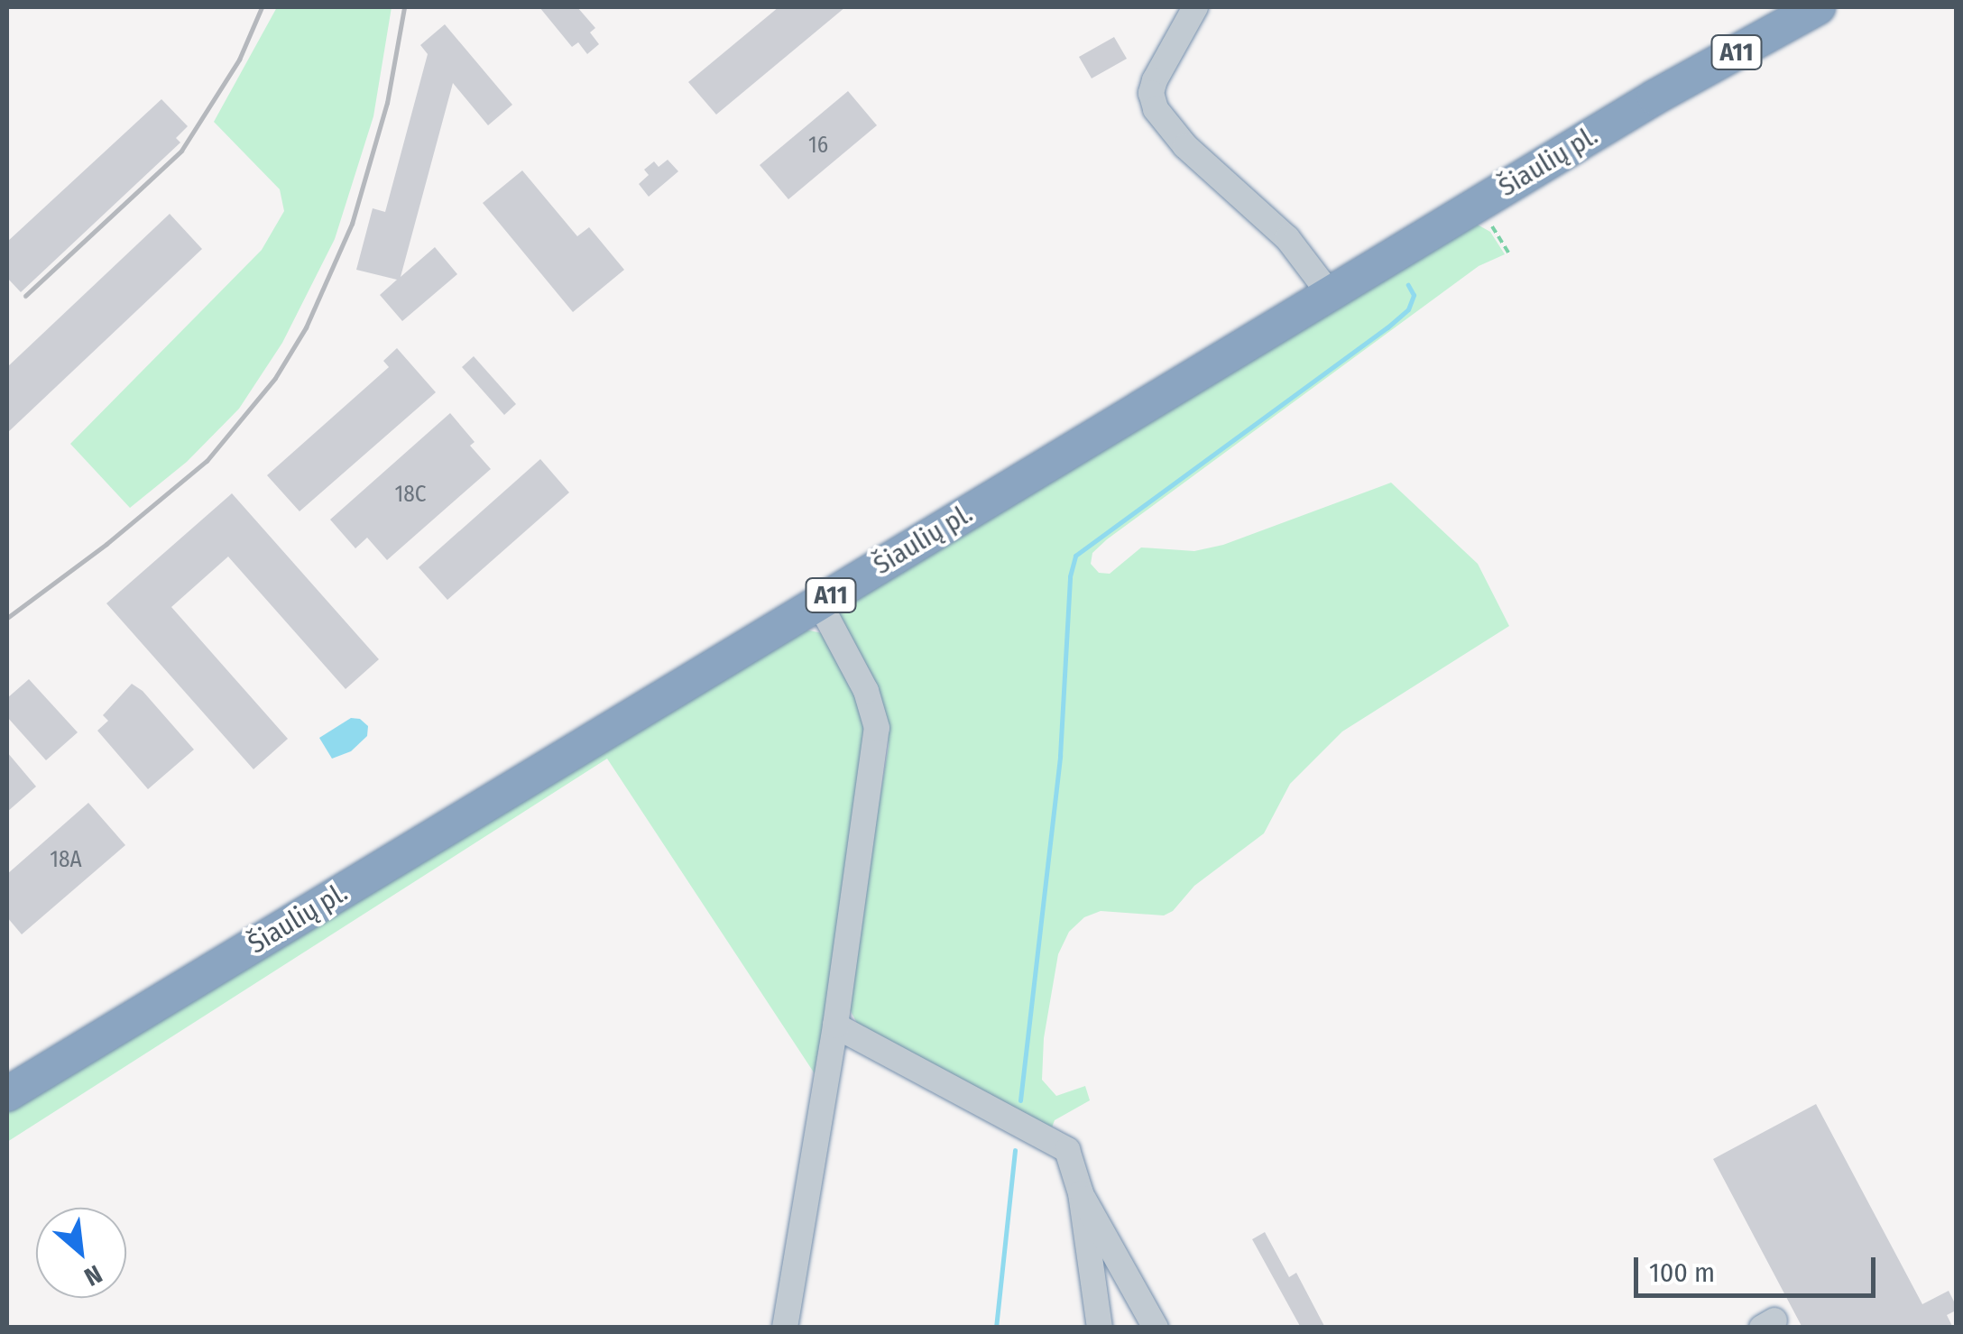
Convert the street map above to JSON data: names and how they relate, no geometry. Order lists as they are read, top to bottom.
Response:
{
  "streets": {
    "highway": ["A11", "Šiaulių pl."]
  },
  "house_numbers": ["16", "18C", "18A"],
  "scale_bar": "100 m",
  "north": "bottom right"
}
